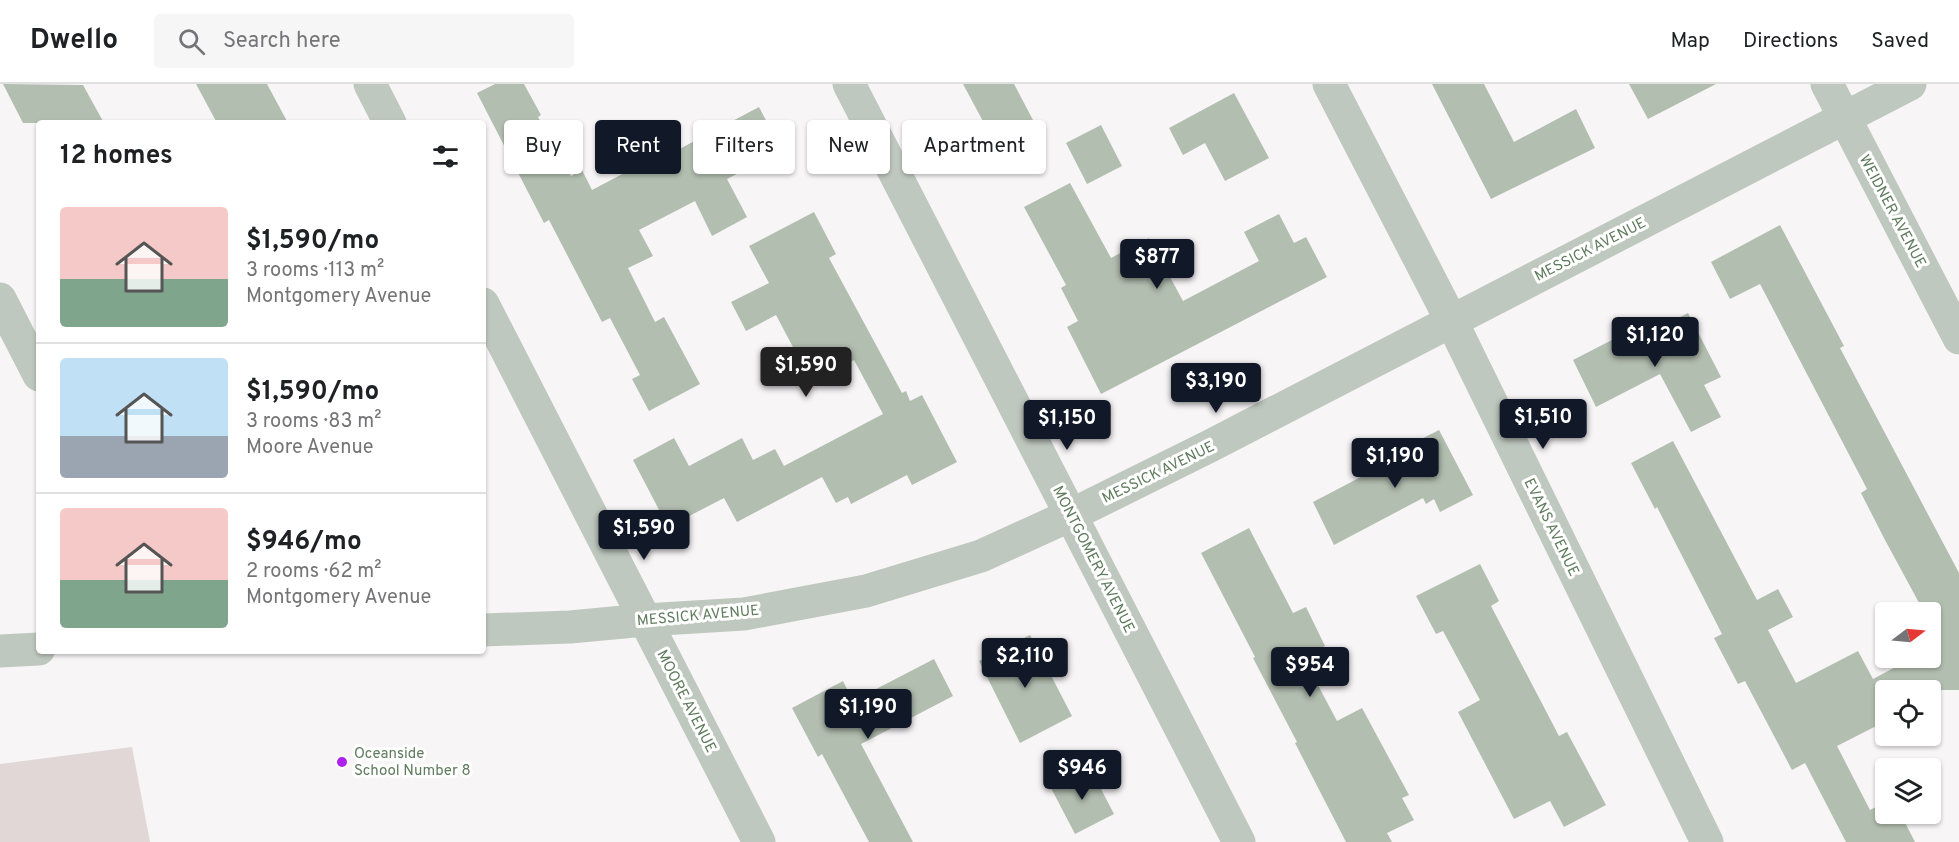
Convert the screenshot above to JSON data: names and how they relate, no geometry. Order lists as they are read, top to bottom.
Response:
{
  "streets": {
    "street": [
      "WEIDNER AVENUE",
      "MESSICK AVENUE",
      "EVANS AVENUE",
      "MONTGOMERY AVENUE",
      "MOORE AVENUE"
    ]
  },
  "crossings": [
    ["WEIDNER AVENUE", "MESSICK AVENUE"],
    ["MESSICK AVENUE", "EVANS AVENUE"],
    ["MESSICK AVENUE", "MONTGOMERY AVENUE"],
    ["MESSICK AVENUE", "MOORE AVENUE"]
  ],
  "places": ["Oceanside School Number 8"],
  "north": "right",
  "page": {
    "header": "Dwello",
    "search": "Search here",
    "nav": ["Map", "Directions", "Saved"],
    "chip": [
      "Buy",
      "Rent",
      "Filters",
      "New",
      "Apartment"
    ],
    "heading": "12 homes",
    "list": [
      {
        "name": "$1,590/mo",
        "note": "3 rooms · 113 m² · Montgomery Avenue"
      },
      {
        "name": "$1,590/mo",
        "note": "3 rooms · 83 m² · Moore Avenue"
      },
      {
        "name": "$946/mo",
        "note": "2 rooms · 62 m² · Montgomery Avenue"
      }
    ],
    "price": [
      "$877",
      "$1,120",
      "$1,590",
      "$3,190",
      "$1,510",
      "$1,150",
      "$1,190",
      "$1,590",
      "$2,110",
      "$954",
      "$1,190",
      "$946"
    ]
  }
}
